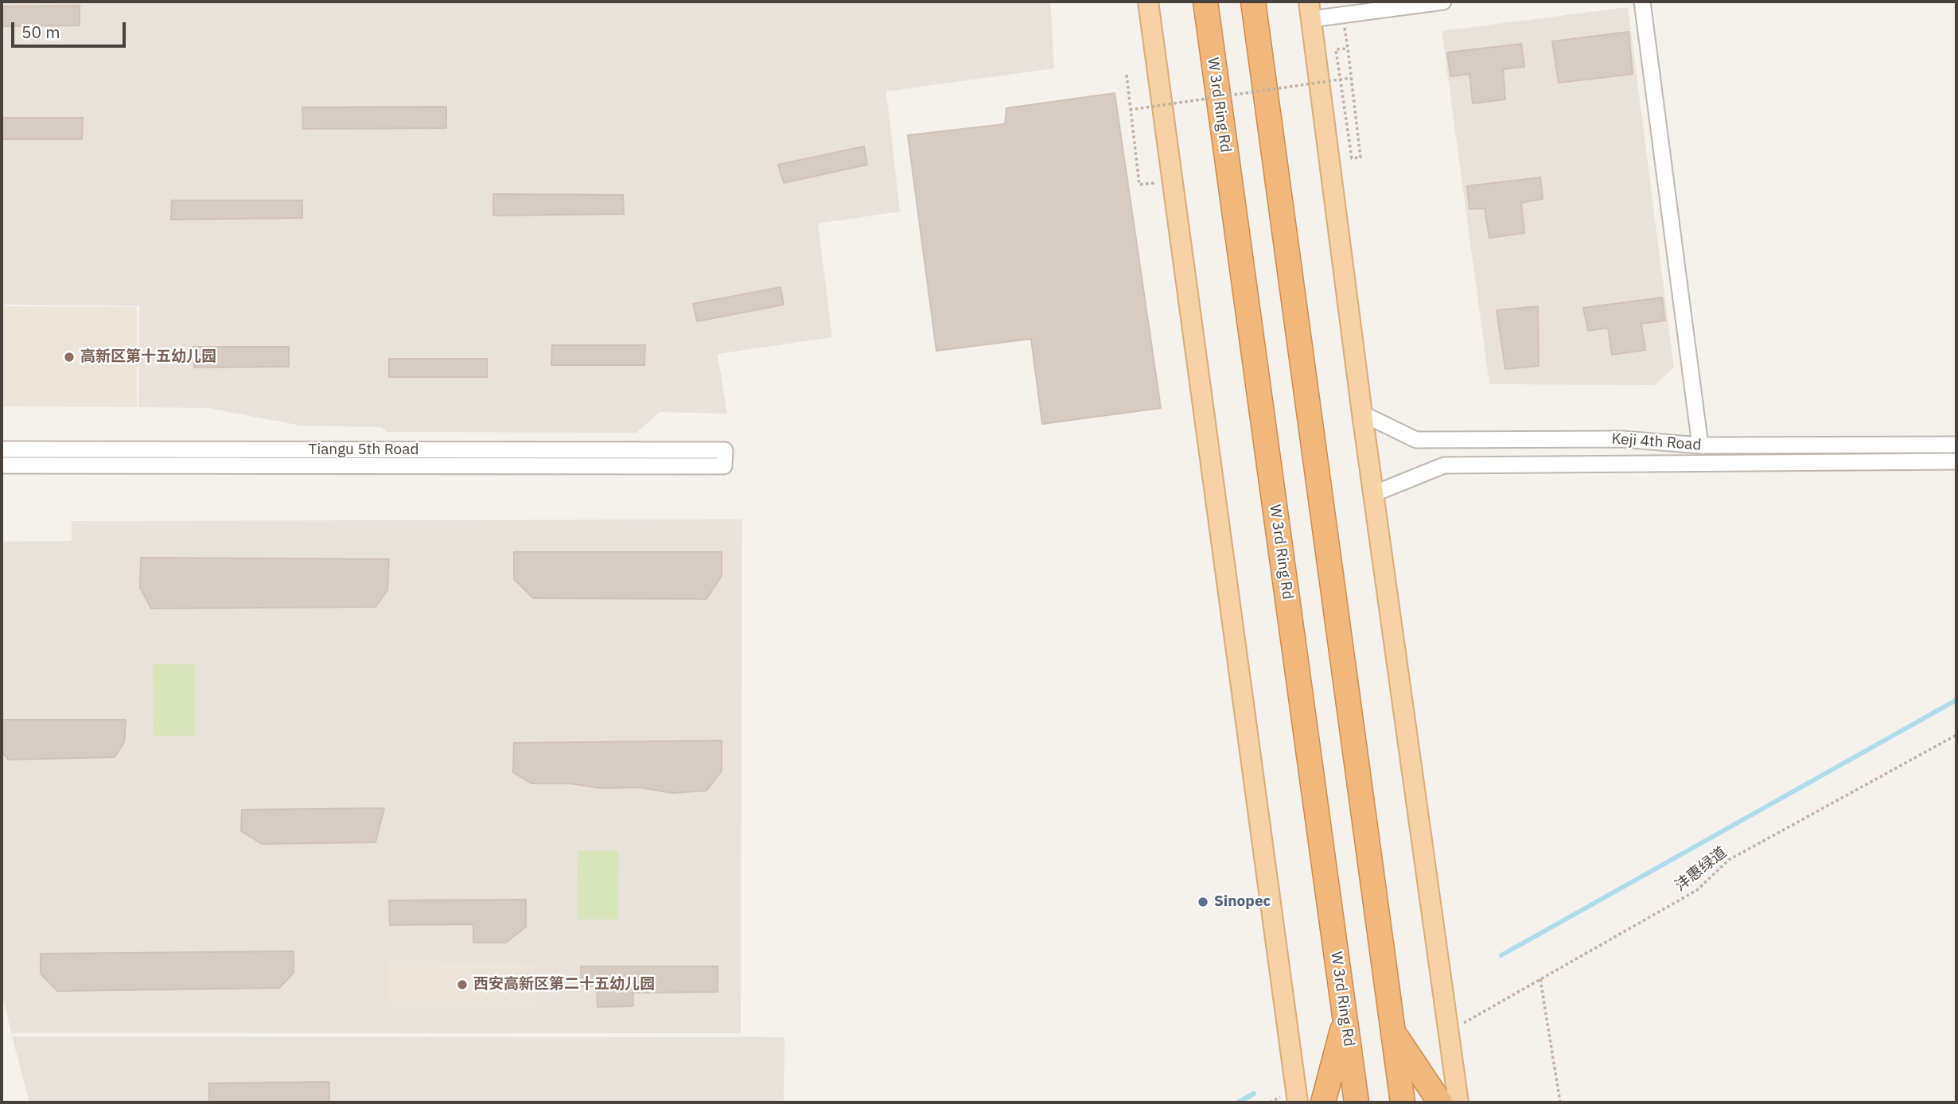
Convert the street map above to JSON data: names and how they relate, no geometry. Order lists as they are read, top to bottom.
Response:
{
  "streets": {
    "highway": ["W 3rd Ring Rd"],
    "street": ["Keji 4th Road", "Tiangu 5th Road"],
    "path": ["沣惠绿道"]
  },
  "places": ["高新区第十五幼儿园", "Sinopec", "西安高新区第二十五幼儿园"],
  "scale_bar": "50 m"
}
